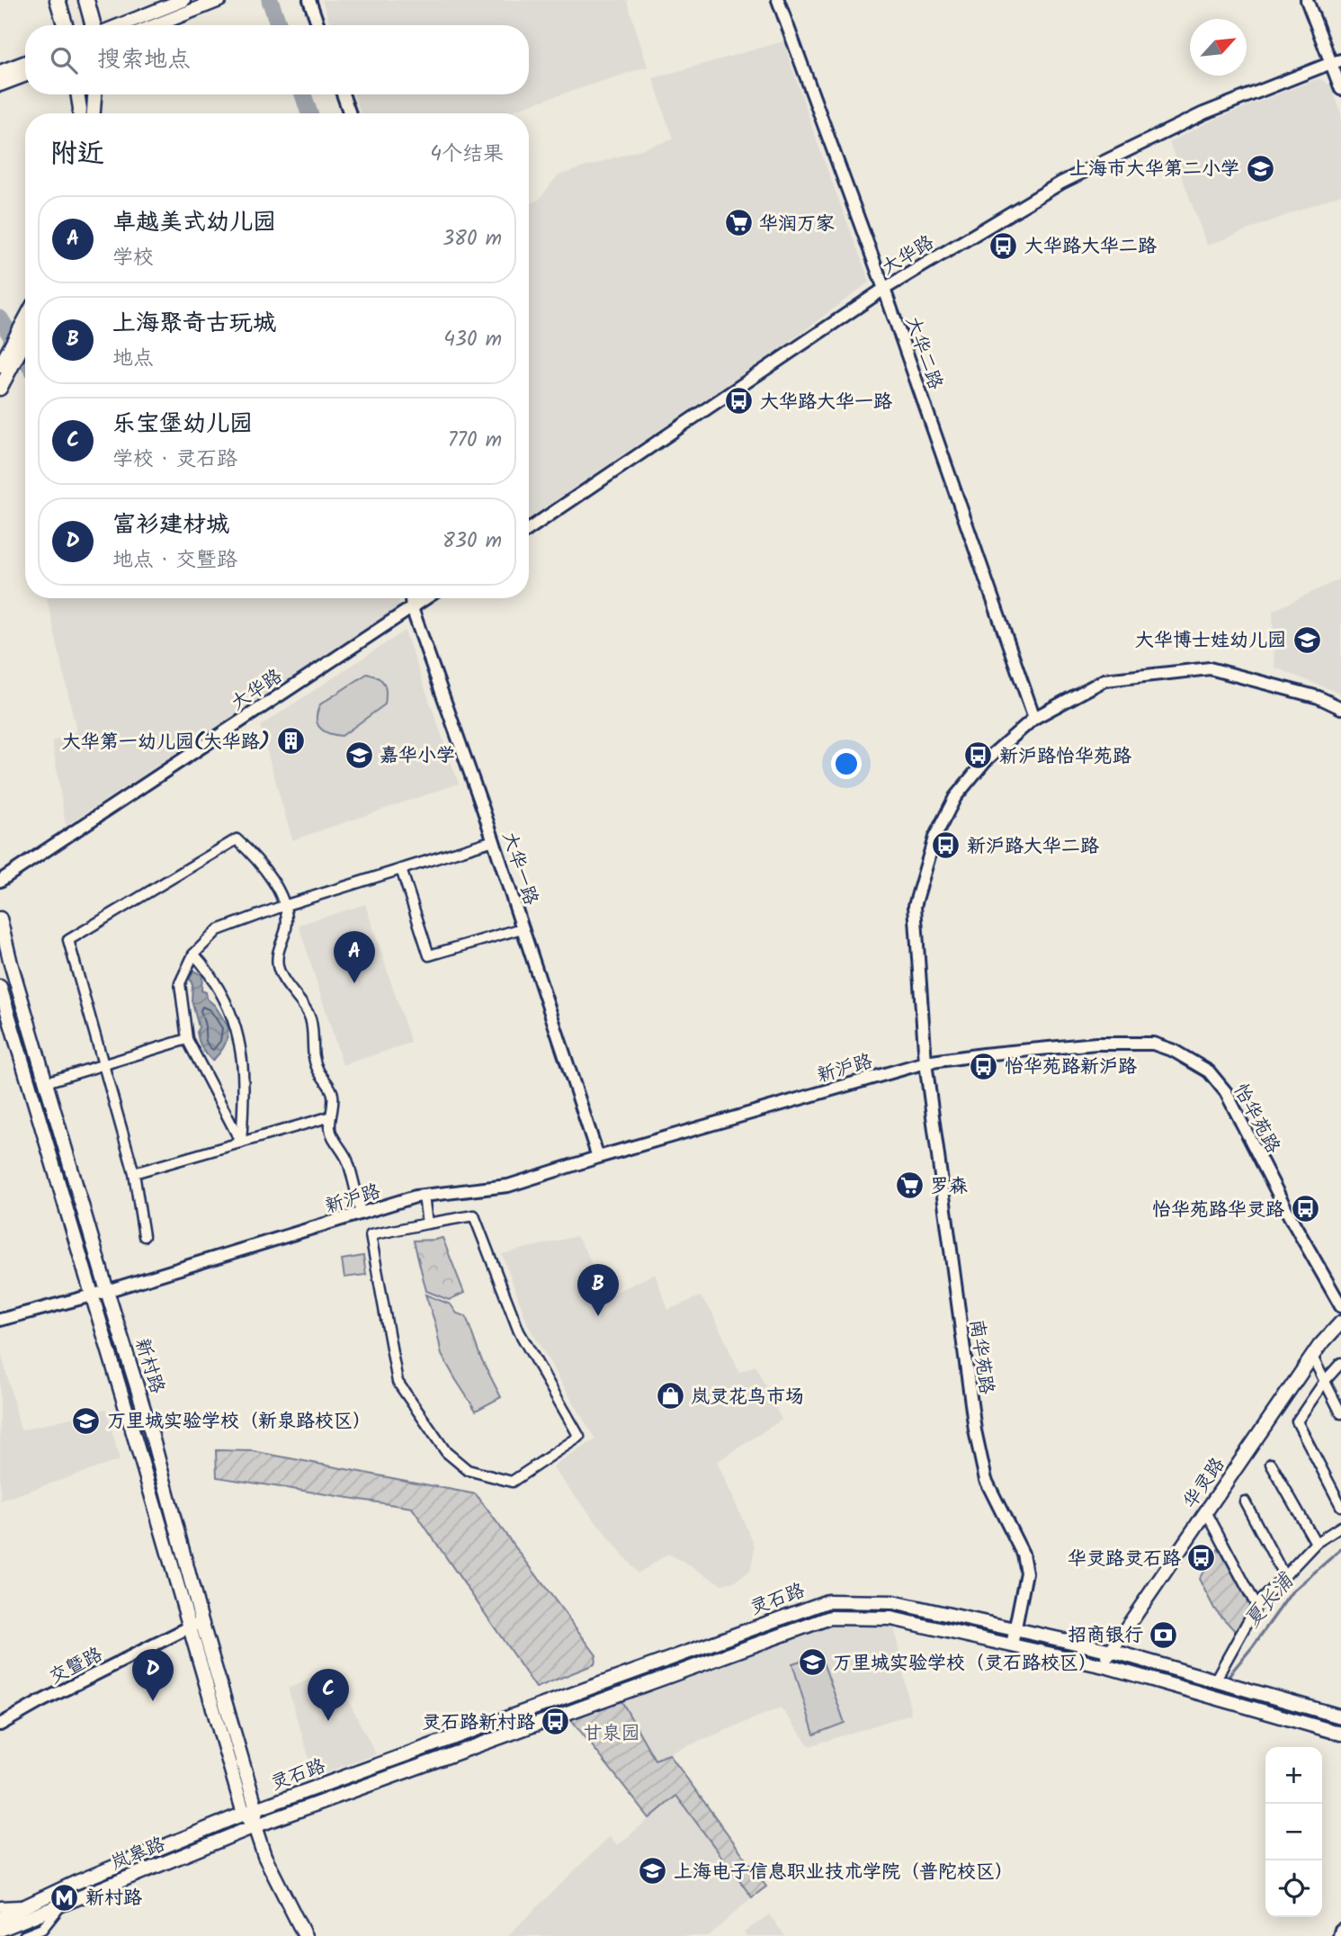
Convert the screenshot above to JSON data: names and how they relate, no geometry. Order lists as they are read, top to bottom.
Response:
{
  "streets": {
    "main road": [
      "新村路",
      "华灵路",
      "灵石路",
      "岚皋路"
    ],
    "street": [
      "大华路",
      "大华二路",
      "大华一路",
      "新沪路",
      "怡华苑路",
      "南华苑路",
      "交暨路"
    ]
  },
  "crossings": [
    ["大华路", "大华二路"],
    ["大华路", "大华一路"],
    ["大华一路", "新沪路"],
    ["新沪路", "怡华苑路"],
    ["新沪路", "南华苑路"],
    ["新沪路", "新村路"],
    ["怡华苑路", "南华苑路"],
    ["南华苑路", "灵石路"],
    ["新村路", "灵石路"],
    ["新村路", "交暨路"],
    ["新村路", "岚皋路"],
    ["华灵路", "灵石路"],
    ["灵石路", "岚皋路"]
  ],
  "water": ["夏长浦"],
  "parks": ["甘泉园"],
  "places": {
    "school or university": [
      "上海市大华第二小学",
      "大华博士娃幼儿园",
      "嘉华小学",
      "万里城实验学校（新泉路校区）",
      "万里城实验学校（灵石路校区）",
      "上海电子信息职业技术学院（普陀校区）"
    ],
    "supermarket": ["华润万家", "罗森"],
    "bus stop": [
      "大华路大华二路",
      "大华路大华一路",
      "新沪路怡华苑路",
      "新沪路大华二路",
      "怡华苑路新沪路",
      "怡华苑路华灵路",
      "华灵路灵石路",
      "灵石路新村路"
    ],
    "building": ["大华第一幼儿园(大华路)"],
    "shop": ["岚灵花鸟市场"],
    "bank": ["招商银行"],
    "metro station": ["新村路"]
  },
  "north": "top right",
  "page": {
    "search": "搜索地点",
    "heading": ["附近", "4个结果"],
    "list": [
      {
        "mark": "A",
        "name": "卓越美式幼儿园",
        "note": "学校",
        "value": "380 m"
      },
      {
        "mark": "B",
        "name": "上海聚奇古玩城",
        "note": "地点",
        "value": "430 m"
      },
      {
        "mark": "C",
        "name": "乐宝堡幼儿园",
        "note": "学校 · 灵石路",
        "value": "770 m"
      },
      {
        "mark": "D",
        "name": "富衫建材城",
        "note": "地点 · 交暨路",
        "value": "830 m"
      }
    ],
    "pins": [
      "A",
      "B",
      "D",
      "C"
    ],
    "map_buttons": ["+", "−"]
  }
}
